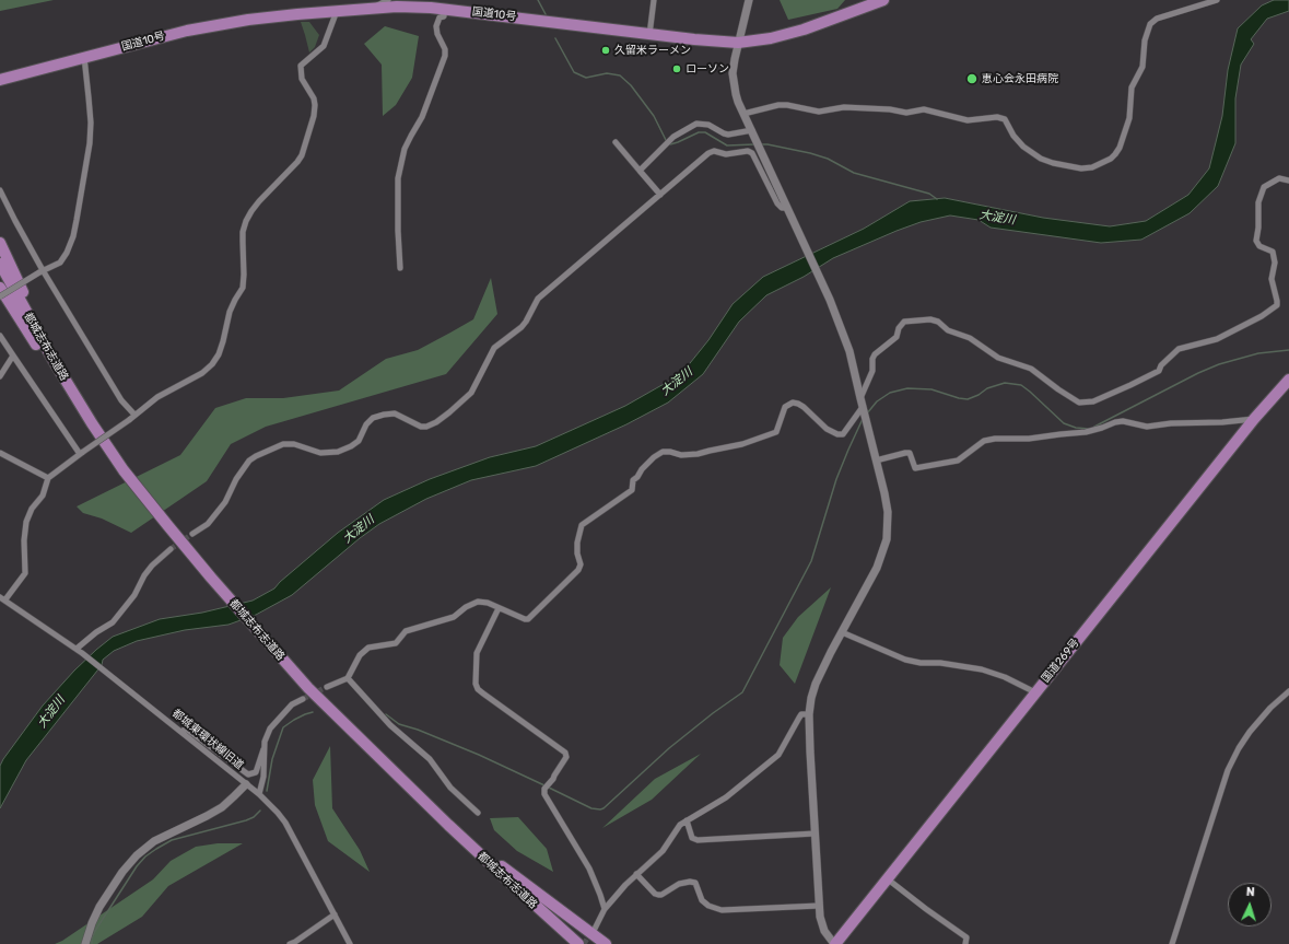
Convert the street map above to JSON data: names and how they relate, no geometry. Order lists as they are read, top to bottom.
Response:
{
  "streets": {
    "highway": ["国道10号", "都城志布志道路", "国道269号"],
    "street": ["都城東環状線旧道"]
  },
  "water": ["大淀川"],
  "places": ["久留米ラーメン", "ローソン", "恵心会永田病院"],
  "north": "top"
}
